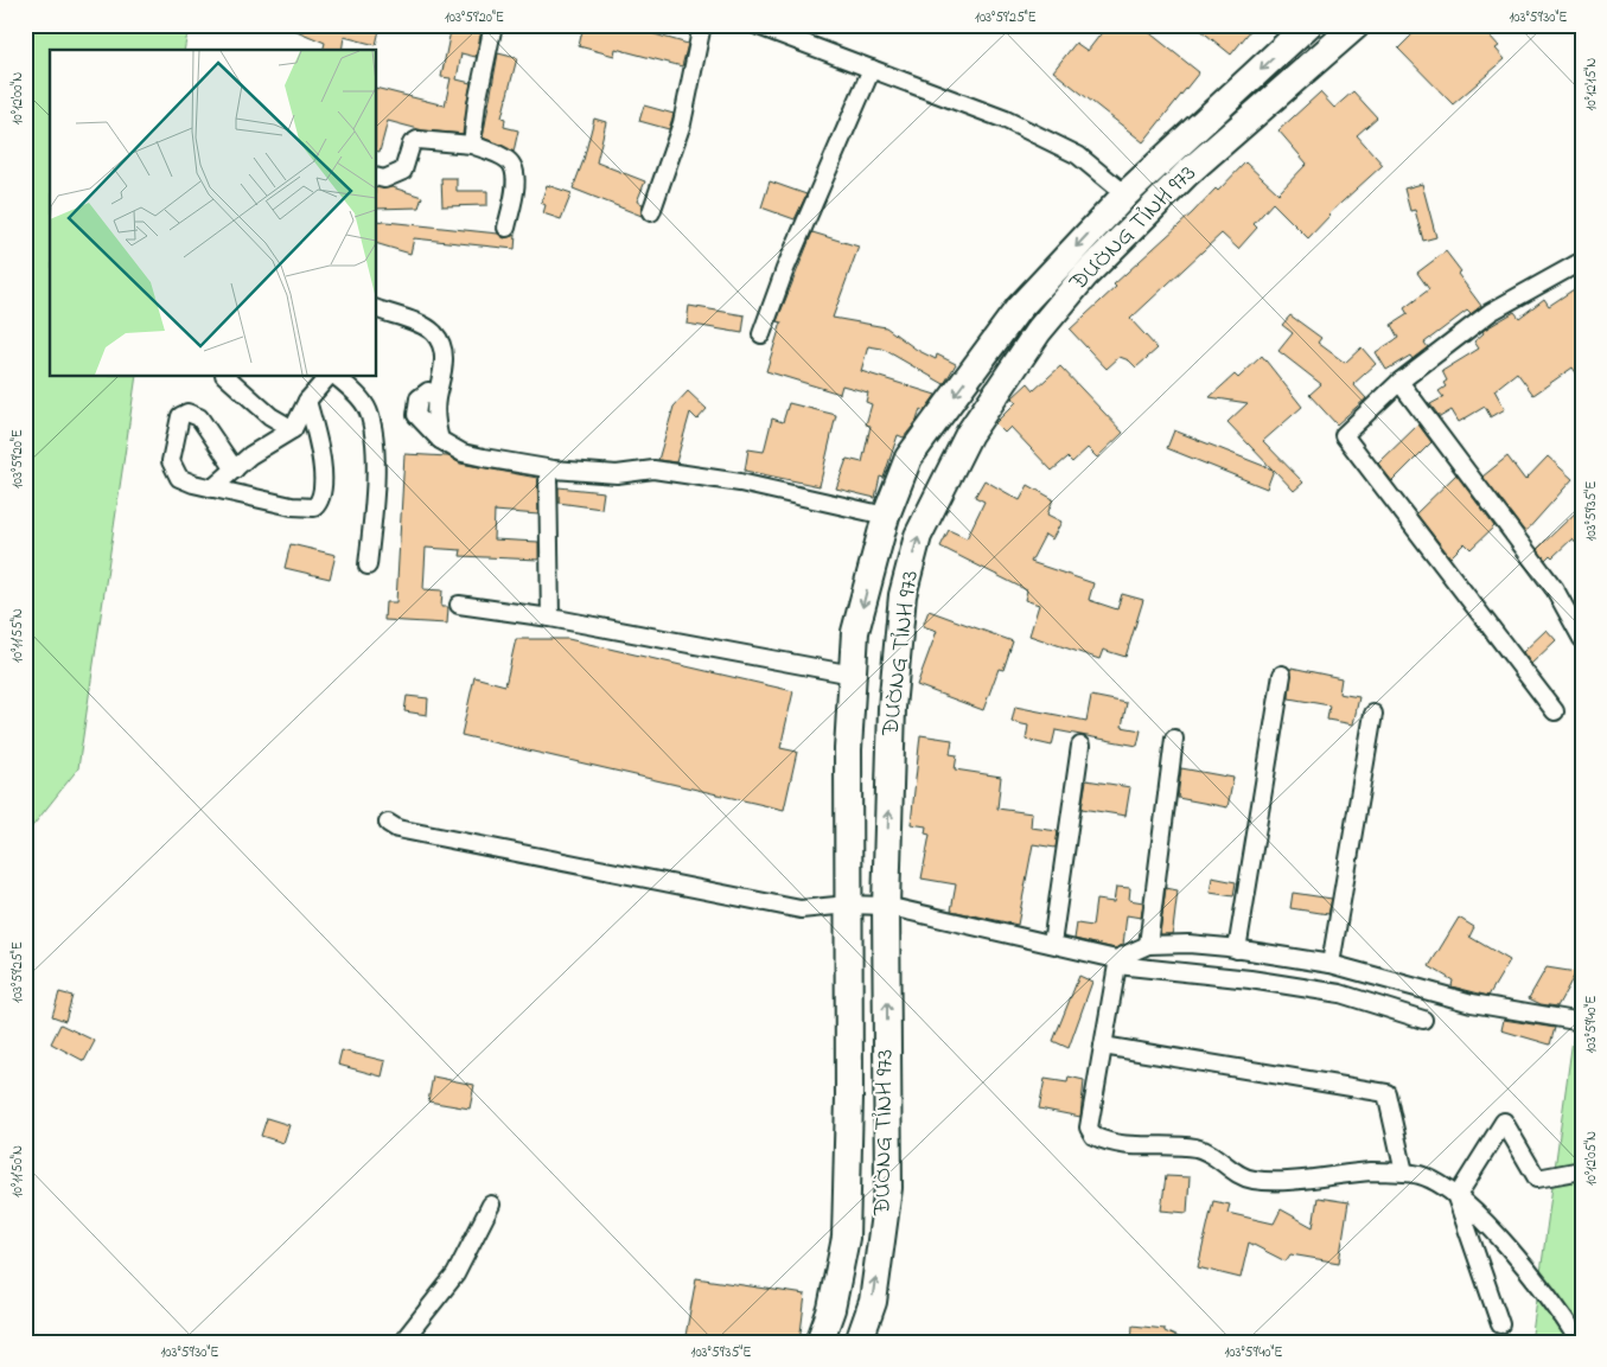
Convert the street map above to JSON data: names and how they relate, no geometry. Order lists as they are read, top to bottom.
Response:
{
  "streets": {
    "main road": ["ĐƯỜNG TỈNH 973"]
  },
  "coordinates": [
    "103°59'20\"E",
    "103°59'25\"E",
    "103°59'30\"E",
    "10°12'15\"N",
    "10°12'00\"N",
    "103°59'35\"E",
    "10°11'55\"N",
    "103°59'40\"E",
    "10°12'05\"N",
    "10°11'50\"N"
  ]
}
